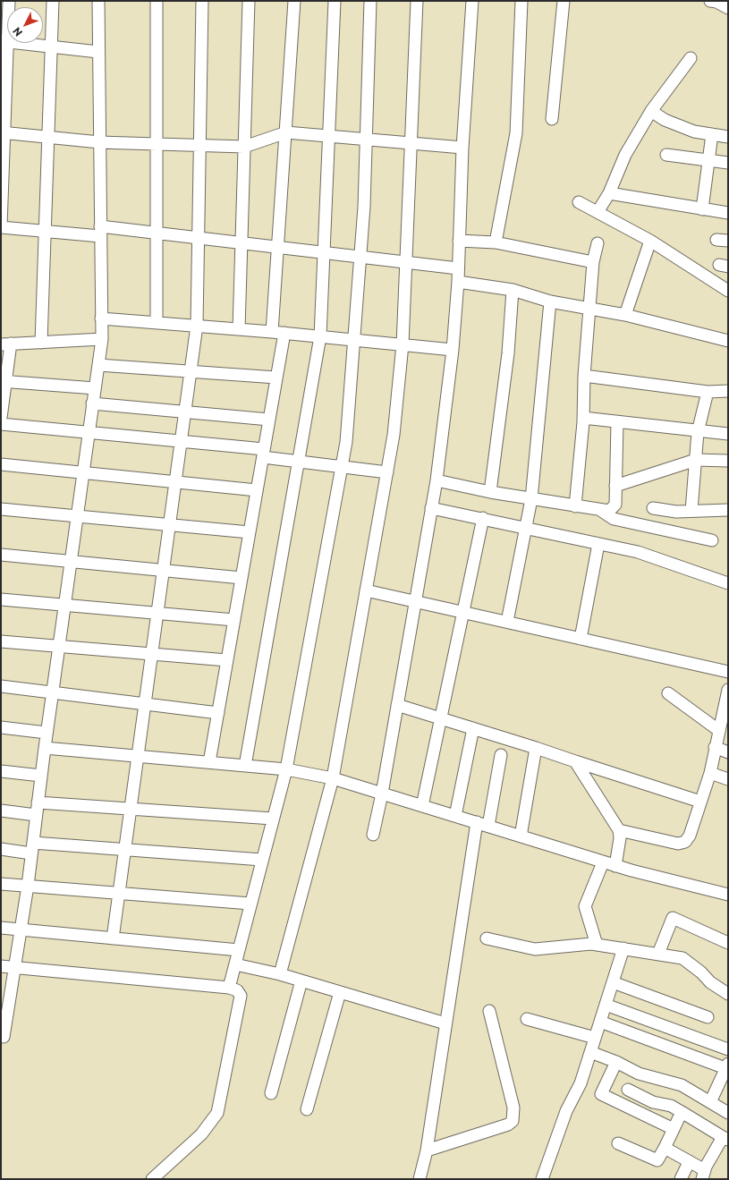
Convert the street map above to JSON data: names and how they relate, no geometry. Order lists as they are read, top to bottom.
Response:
{
  "north": "bottom left"
}
